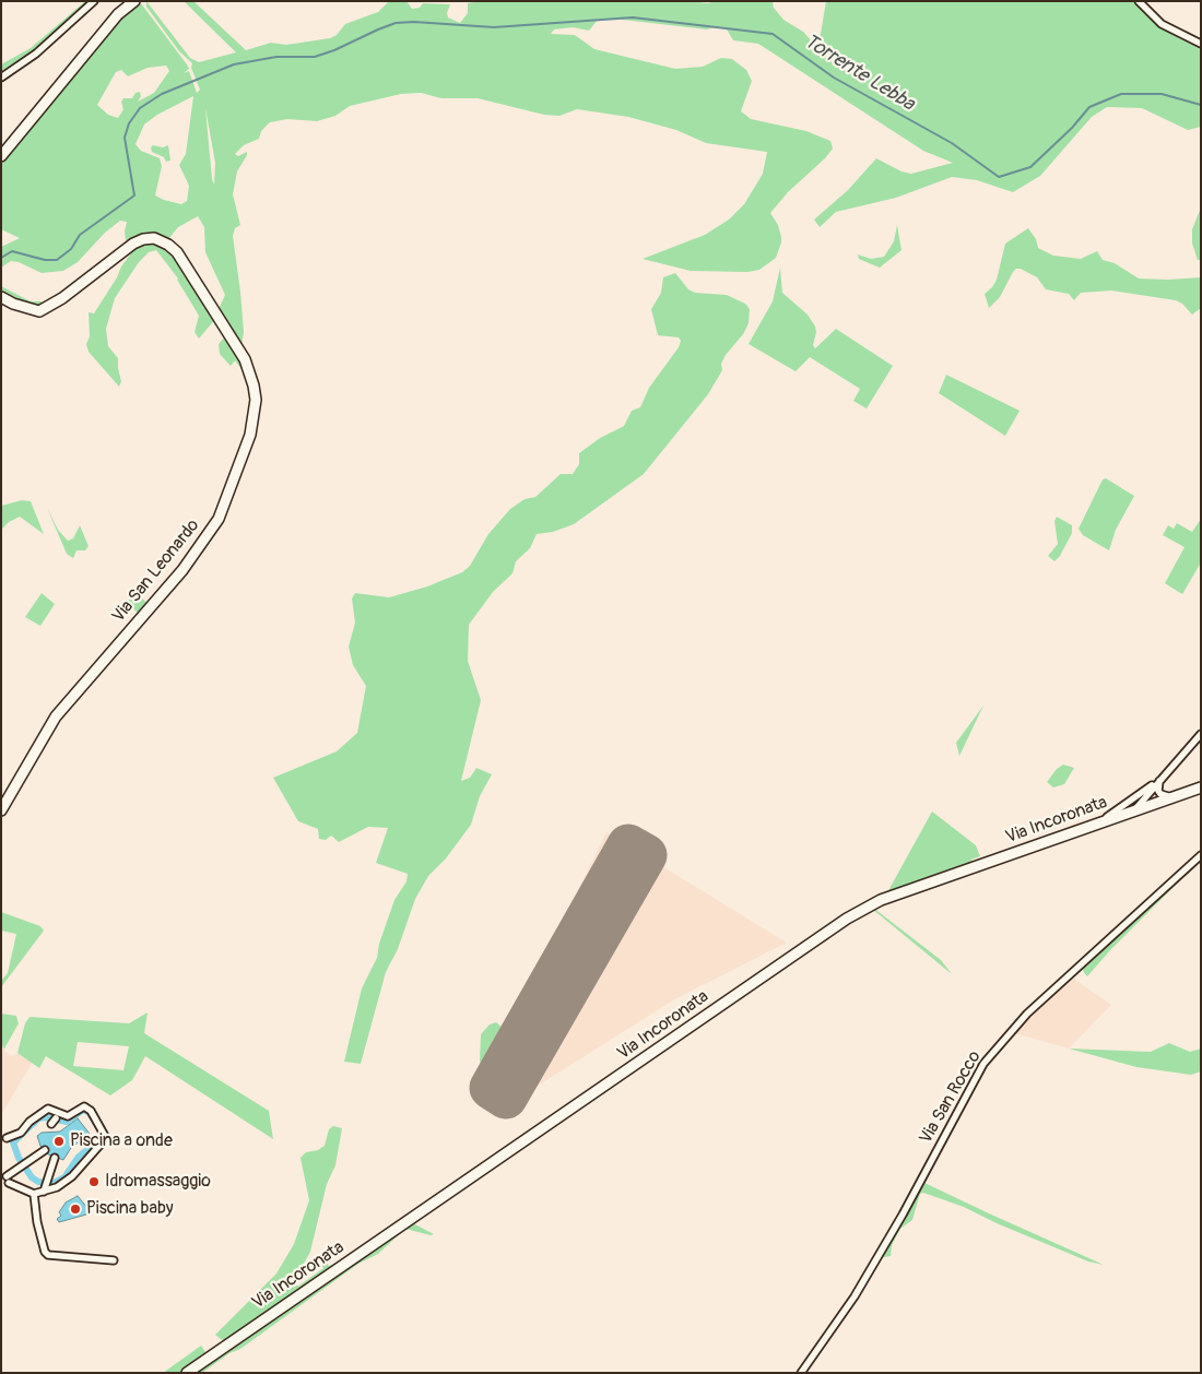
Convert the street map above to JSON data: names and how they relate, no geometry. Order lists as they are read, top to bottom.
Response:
{
  "streets": {
    "main road": ["Via San Leonardo", "Via Incoronata"],
    "street": ["Via San Rocco"]
  },
  "water": ["Torrente Lebba"],
  "places": ["Piscina a onde", "Idromassaggio", "Piscina baby"]
}
